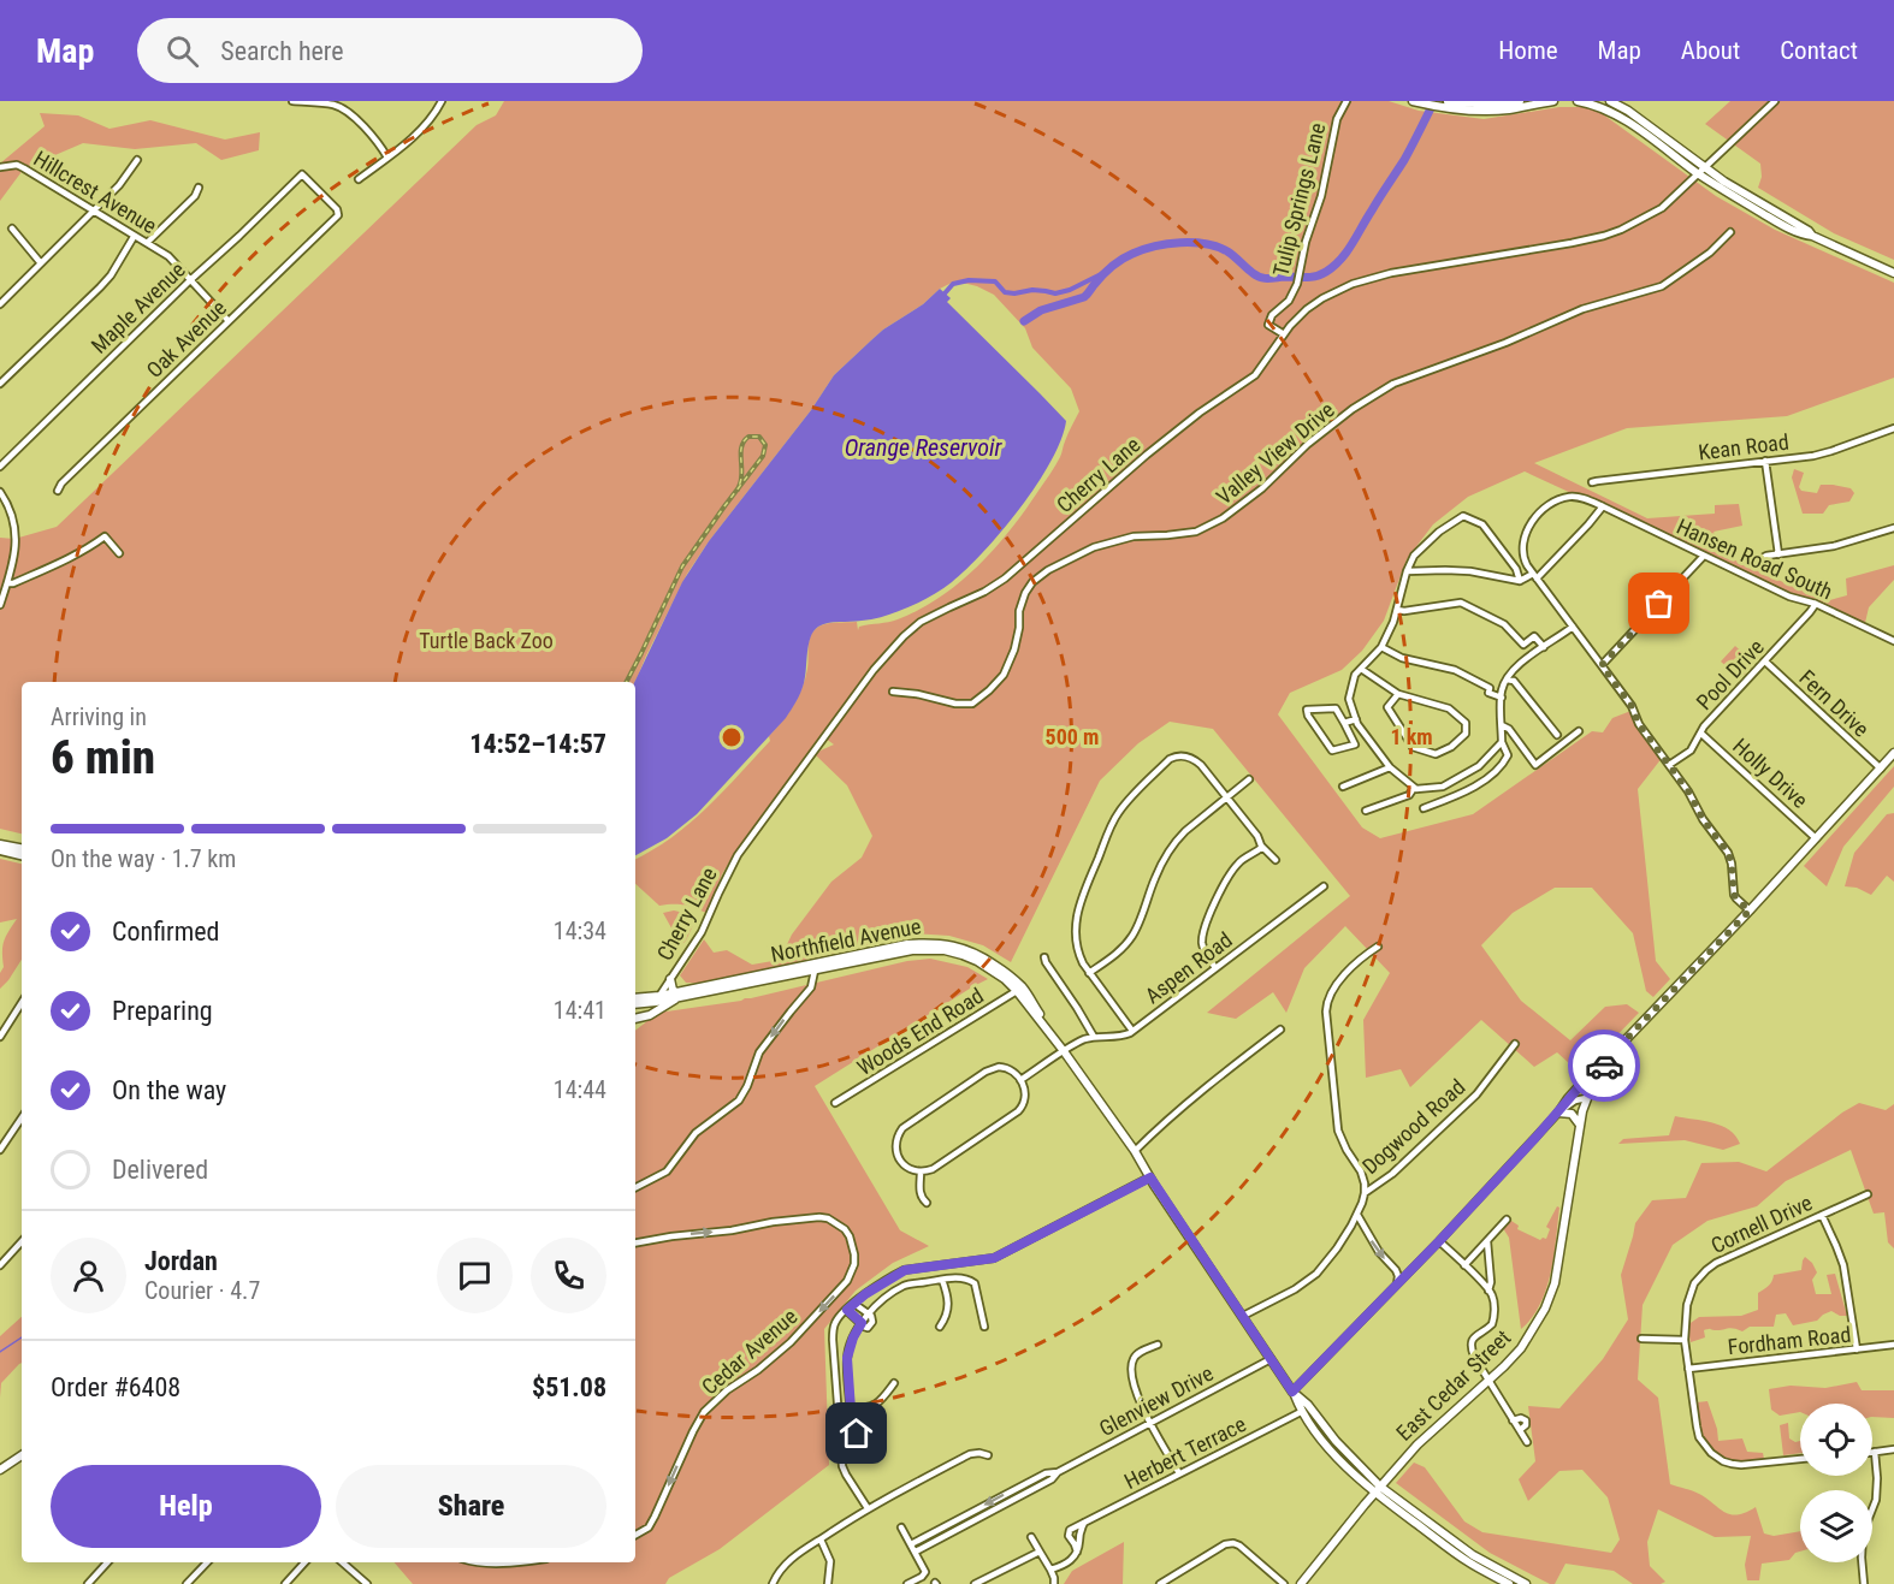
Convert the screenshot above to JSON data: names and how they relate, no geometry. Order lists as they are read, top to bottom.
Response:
{
  "streets": {
    "main road": ["Northfield Avenue", "East Cedar Street"],
    "street": [
      "Hillcrest Avenue",
      "Tulip Springs Lane",
      "Maple Avenue",
      "Oak Avenue",
      "Kean Road",
      "Valley View Drive",
      "Cherry Lane",
      "Hansen Road South",
      "Pool Drive",
      "Fern Drive",
      "Holly Drive",
      "Aspen Road",
      "Woods End Road",
      "Dogwood Road",
      "Cornell Drive",
      "Fordham Road",
      "Cedar Avenue",
      "Glenview Drive",
      "Herbert Terrace"
    ]
  },
  "crossings": [
    ["Hillcrest Avenue", "Maple Avenue"],
    ["Hillcrest Avenue", "Oak Avenue"],
    ["Tulip Springs Lane", "Cherry Lane"],
    ["Maple Avenue", "Oak Avenue"],
    ["Cherry Lane", "Northfield Avenue"],
    ["Hansen Road South", "Pool Drive"],
    ["Pool Drive", "Fern Drive"],
    ["Pool Drive", "Holly Drive"],
    ["Fern Drive", "East Cedar Street"],
    ["Holly Drive", "East Cedar Street"],
    ["Northfield Avenue", "Aspen Road"],
    ["Northfield Avenue", "Woods End Road"],
    ["Northfield Avenue", "Dogwood Road"],
    ["Northfield Avenue", "Glenview Drive"],
    ["Cornell Drive", "Fordham Road"]
  ],
  "water": ["Orange Reservoir"],
  "parks": ["Turtle Back Zoo"],
  "page": {
    "header": "Map",
    "search": "Search here",
    "nav": [
      "Home",
      "Map",
      "About",
      "Contact"
    ],
    "heading": ["6 min", "Arriving in", "14:52–14:57"],
    "panel": [
      "Jordan",
      "Courier · 4.7",
      "Order #6408",
      "$51.08"
    ],
    "bar": "On the way · 1.7 km",
    "list": [
      ["Confirmed", "14:34"],
      ["Preparing", "14:41"],
      ["On the way", "14:44"],
      "Delivered"
    ],
    "buttons": ["Help", "Share"]
  },
  "rings": ["500 m", "1 km"]
}
